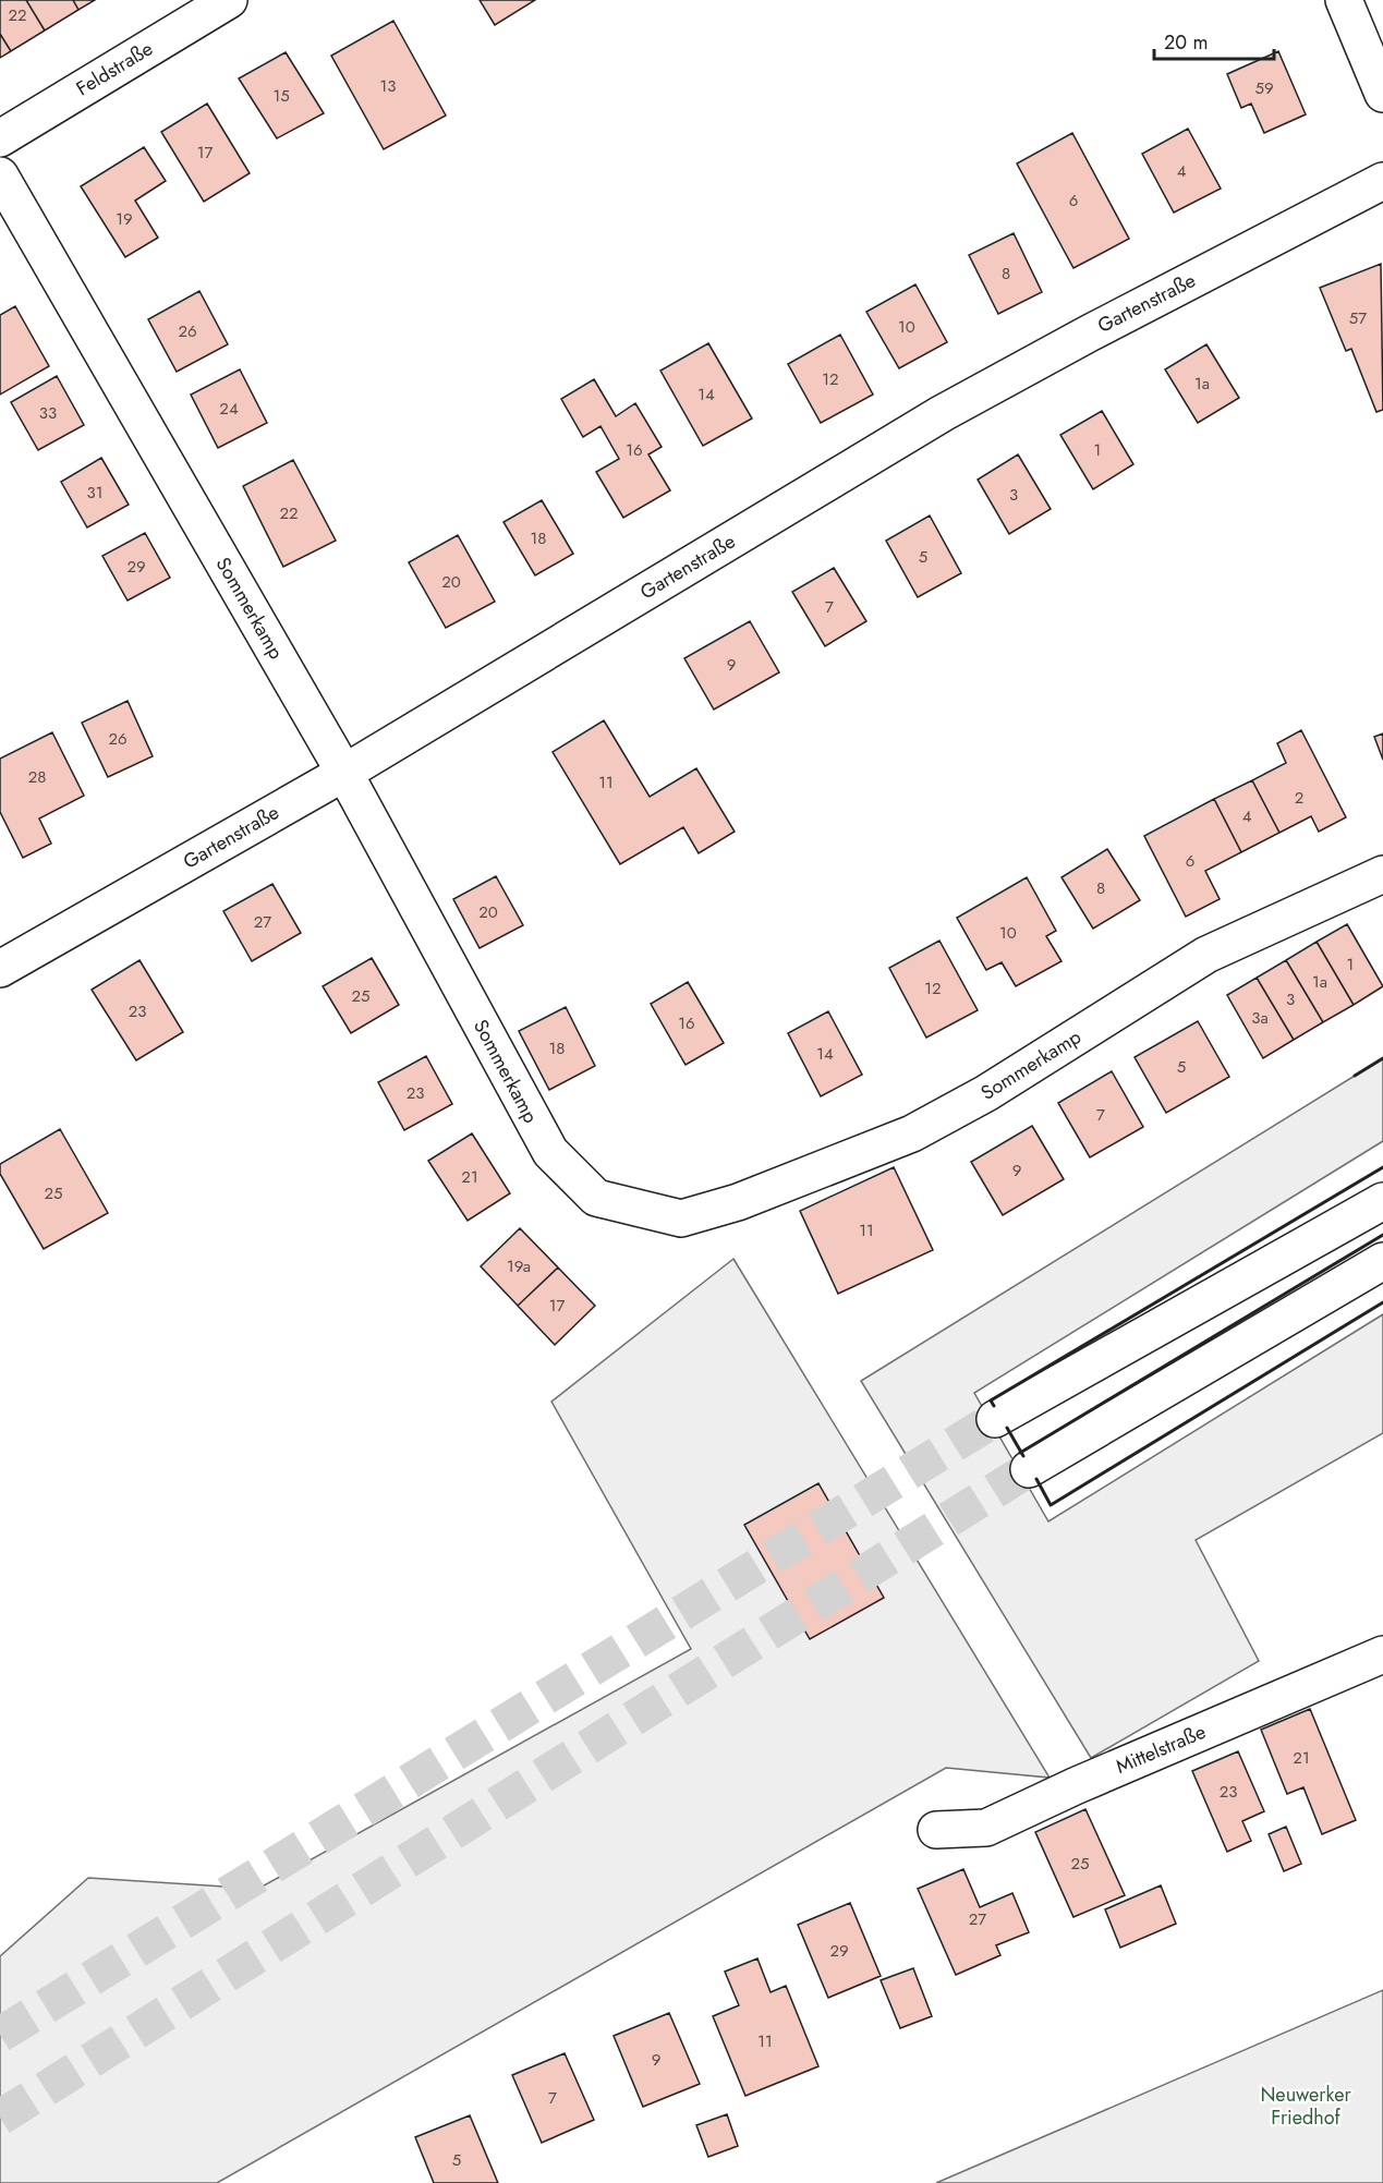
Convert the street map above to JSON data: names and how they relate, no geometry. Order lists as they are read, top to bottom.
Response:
{
  "streets": {
    "main road": [
      "Feldstraße",
      "Gartenstraße",
      "Sommerkamp",
      "Mittelstraße"
    ]
  },
  "crossings": [
    ["Gartenstraße", "Sommerkamp"]
  ],
  "parks": ["Neuwerker Friedhof"],
  "house_numbers": [
    "22",
    "13",
    "59",
    "15",
    "17",
    "4",
    "6",
    "19",
    "8",
    "57",
    "10",
    "26",
    "12",
    "1a",
    "14",
    "24",
    "33",
    "16",
    "1",
    "31",
    "3",
    "22",
    "18",
    "5",
    "29",
    "20",
    "7",
    "9",
    "26",
    "28",
    "11",
    "2",
    "4",
    "6",
    "8",
    "20",
    "27",
    "10",
    "1",
    "1a",
    "12",
    "25",
    "3",
    "23",
    "3a",
    "16",
    "18",
    "14",
    "5",
    "23",
    "7",
    "9",
    "21",
    "25",
    "11",
    "19a",
    "17",
    "21",
    "23",
    "25",
    "27",
    "29",
    "11",
    "9",
    "7",
    "5"
  ],
  "scale_bar": "20 m"
}
